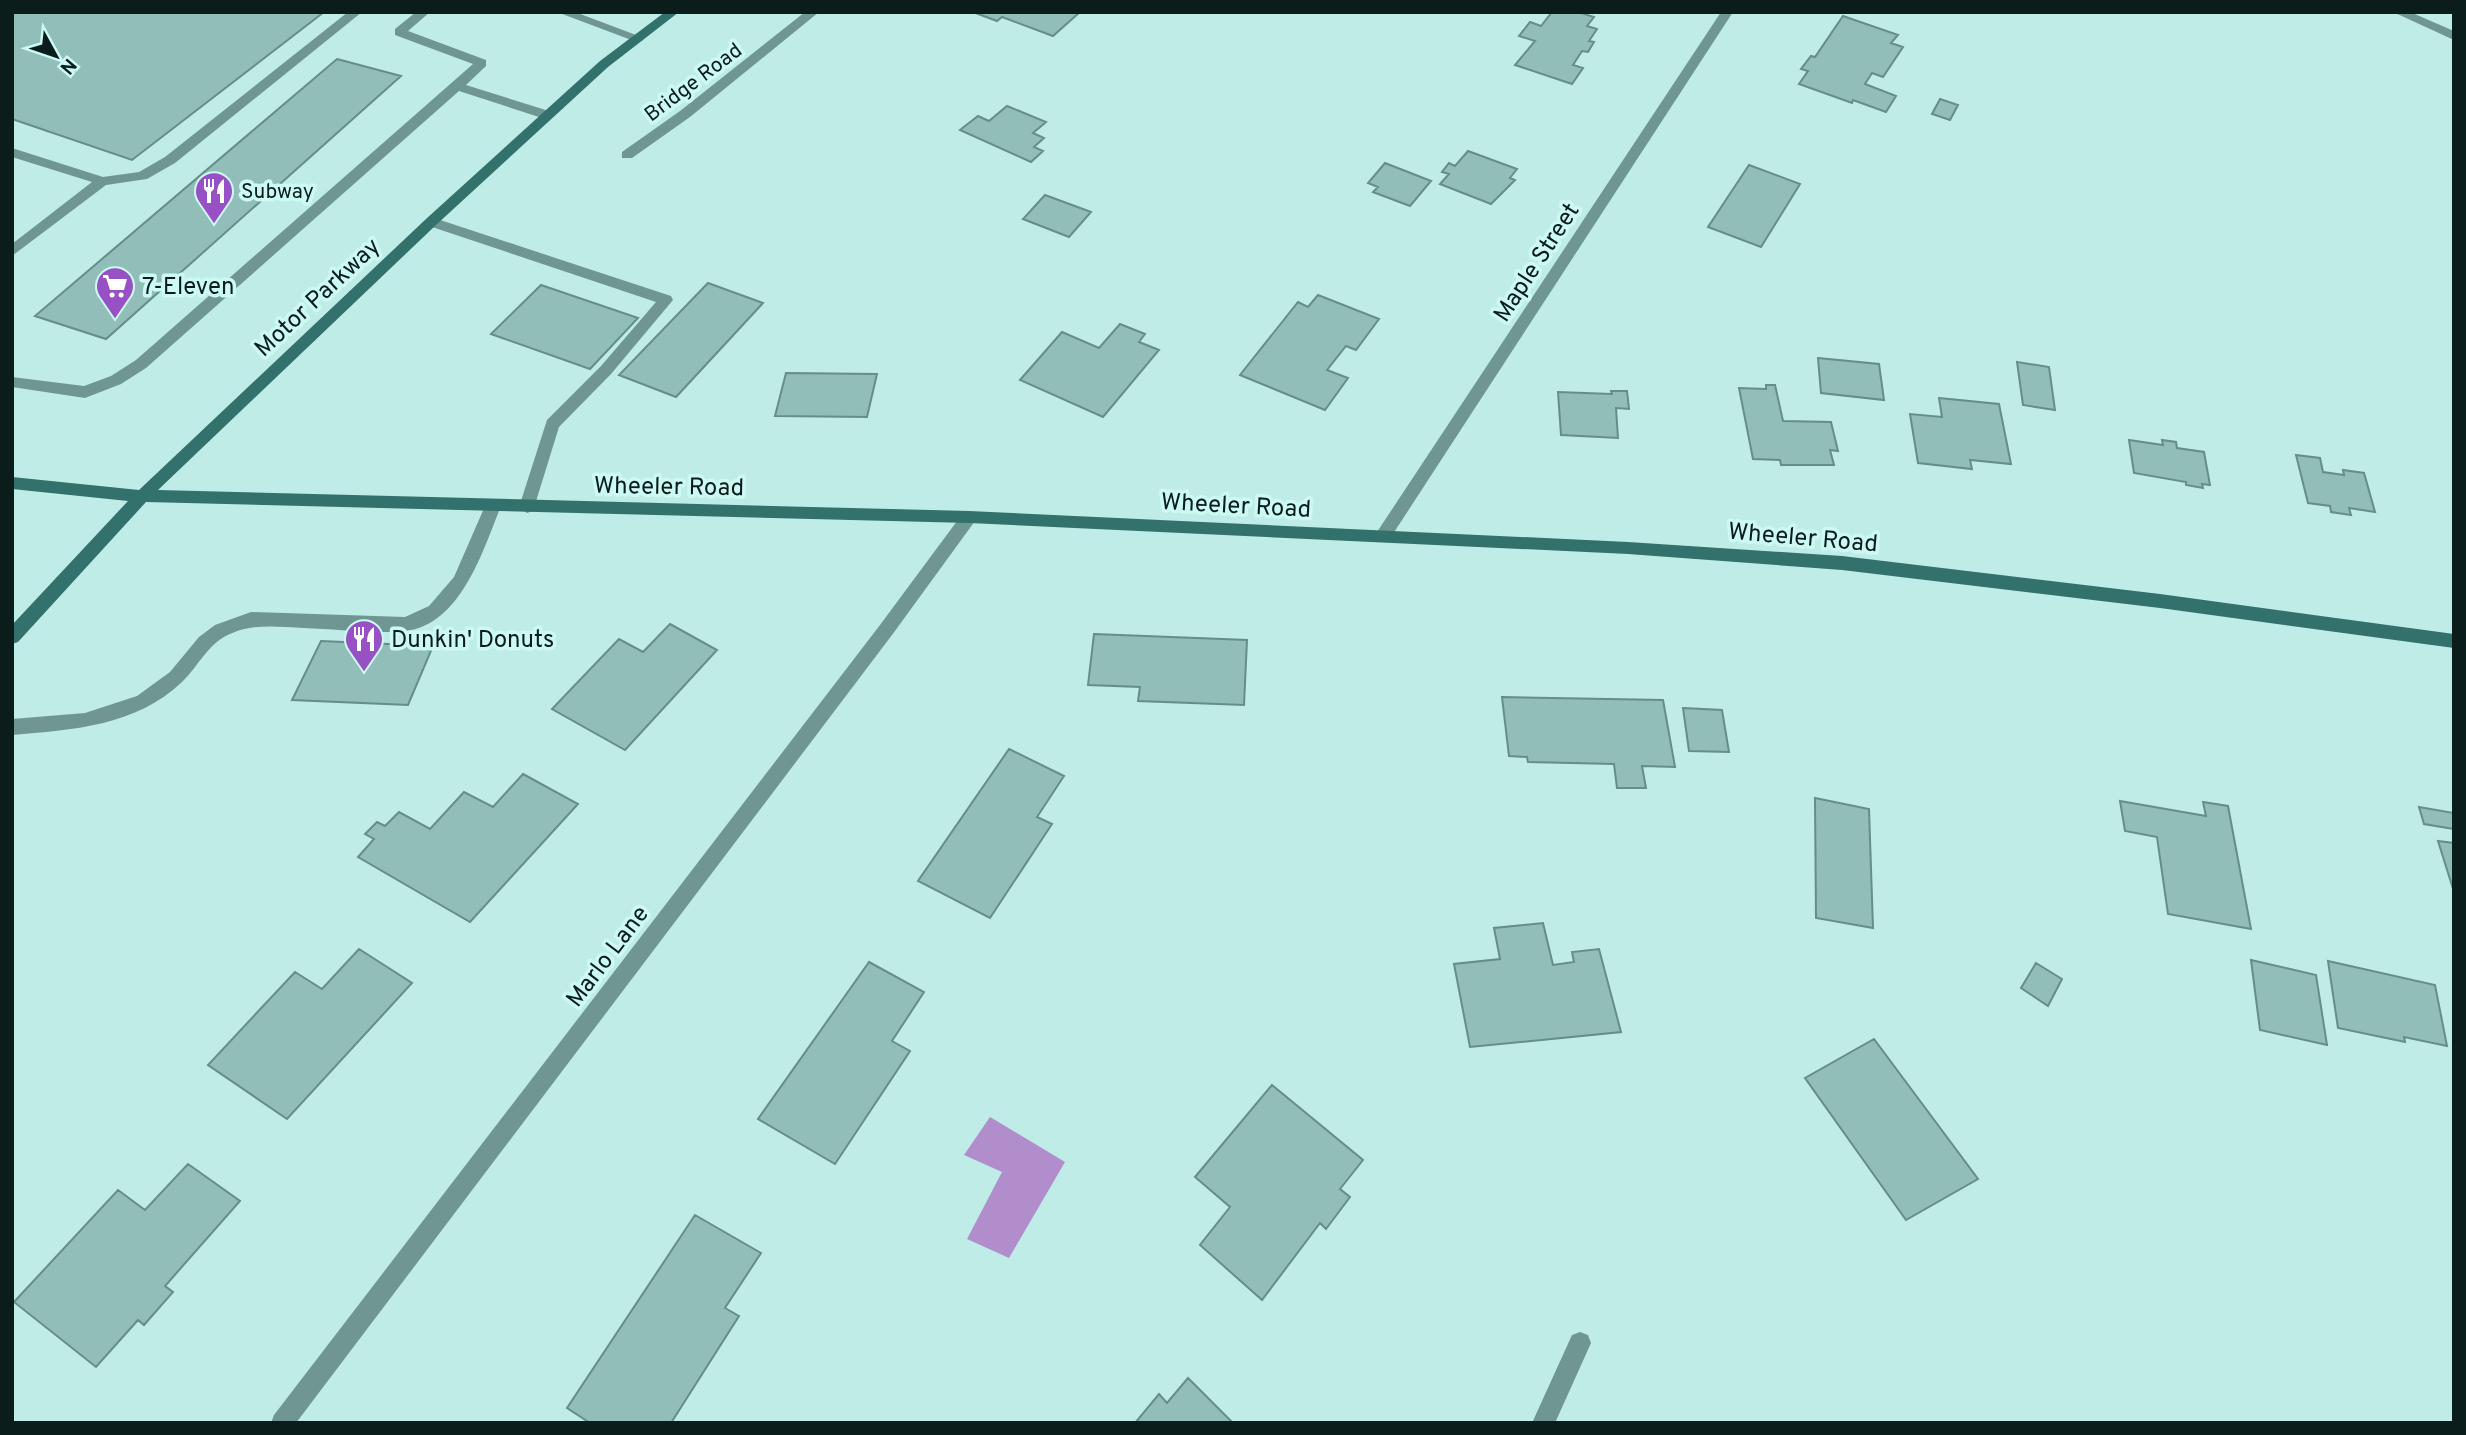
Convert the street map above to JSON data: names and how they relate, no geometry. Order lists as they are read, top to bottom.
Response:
{
  "streets": {
    "main road": ["Motor Parkway", "Wheeler Road"],
    "street": ["Bridge Road", "Maple Street", "Marlo Lane"]
  },
  "crossings": [
    ["Maple Street", "Wheeler Road"],
    ["Motor Parkway", "Wheeler Road"],
    ["Wheeler Road", "Marlo Lane"]
  ],
  "places": {
    "restaurant": ["Subway", "Dunkin' Donuts"],
    "supermarket": ["7-Eleven"]
  },
  "north": "bottom right"
}
